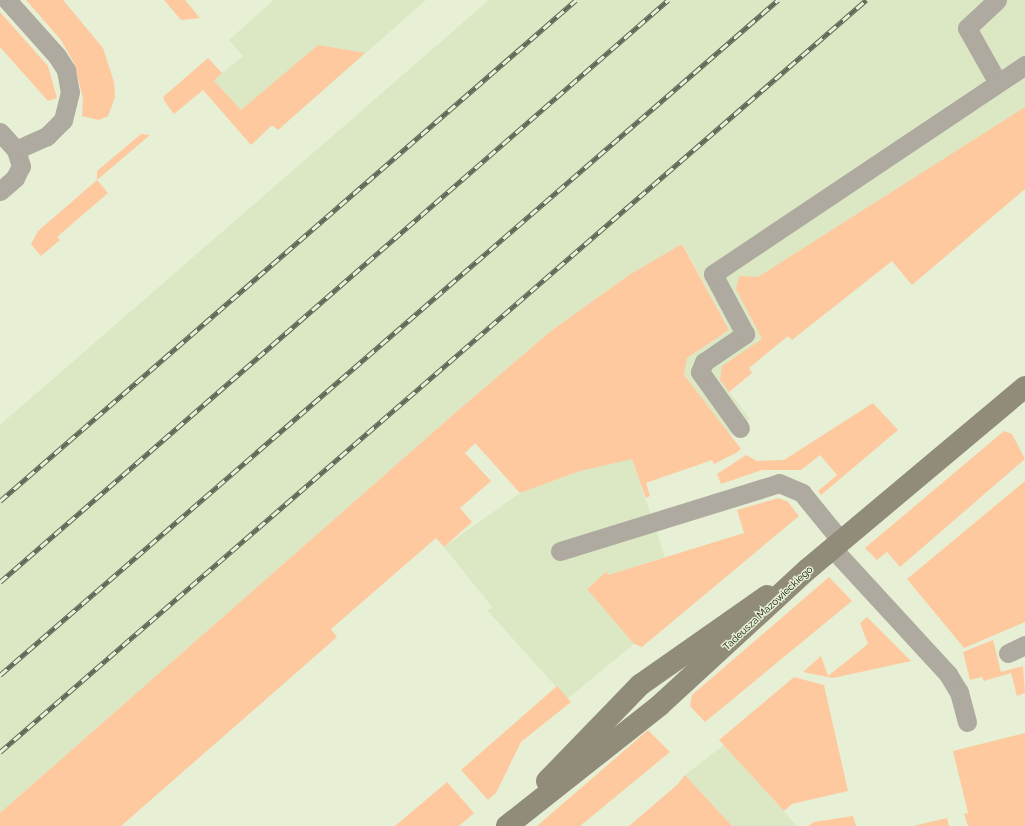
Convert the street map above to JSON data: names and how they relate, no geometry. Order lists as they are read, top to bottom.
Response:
{
  "streets": {
    "street": ["Tadeusza Mazowieckiego"]
  }
}
